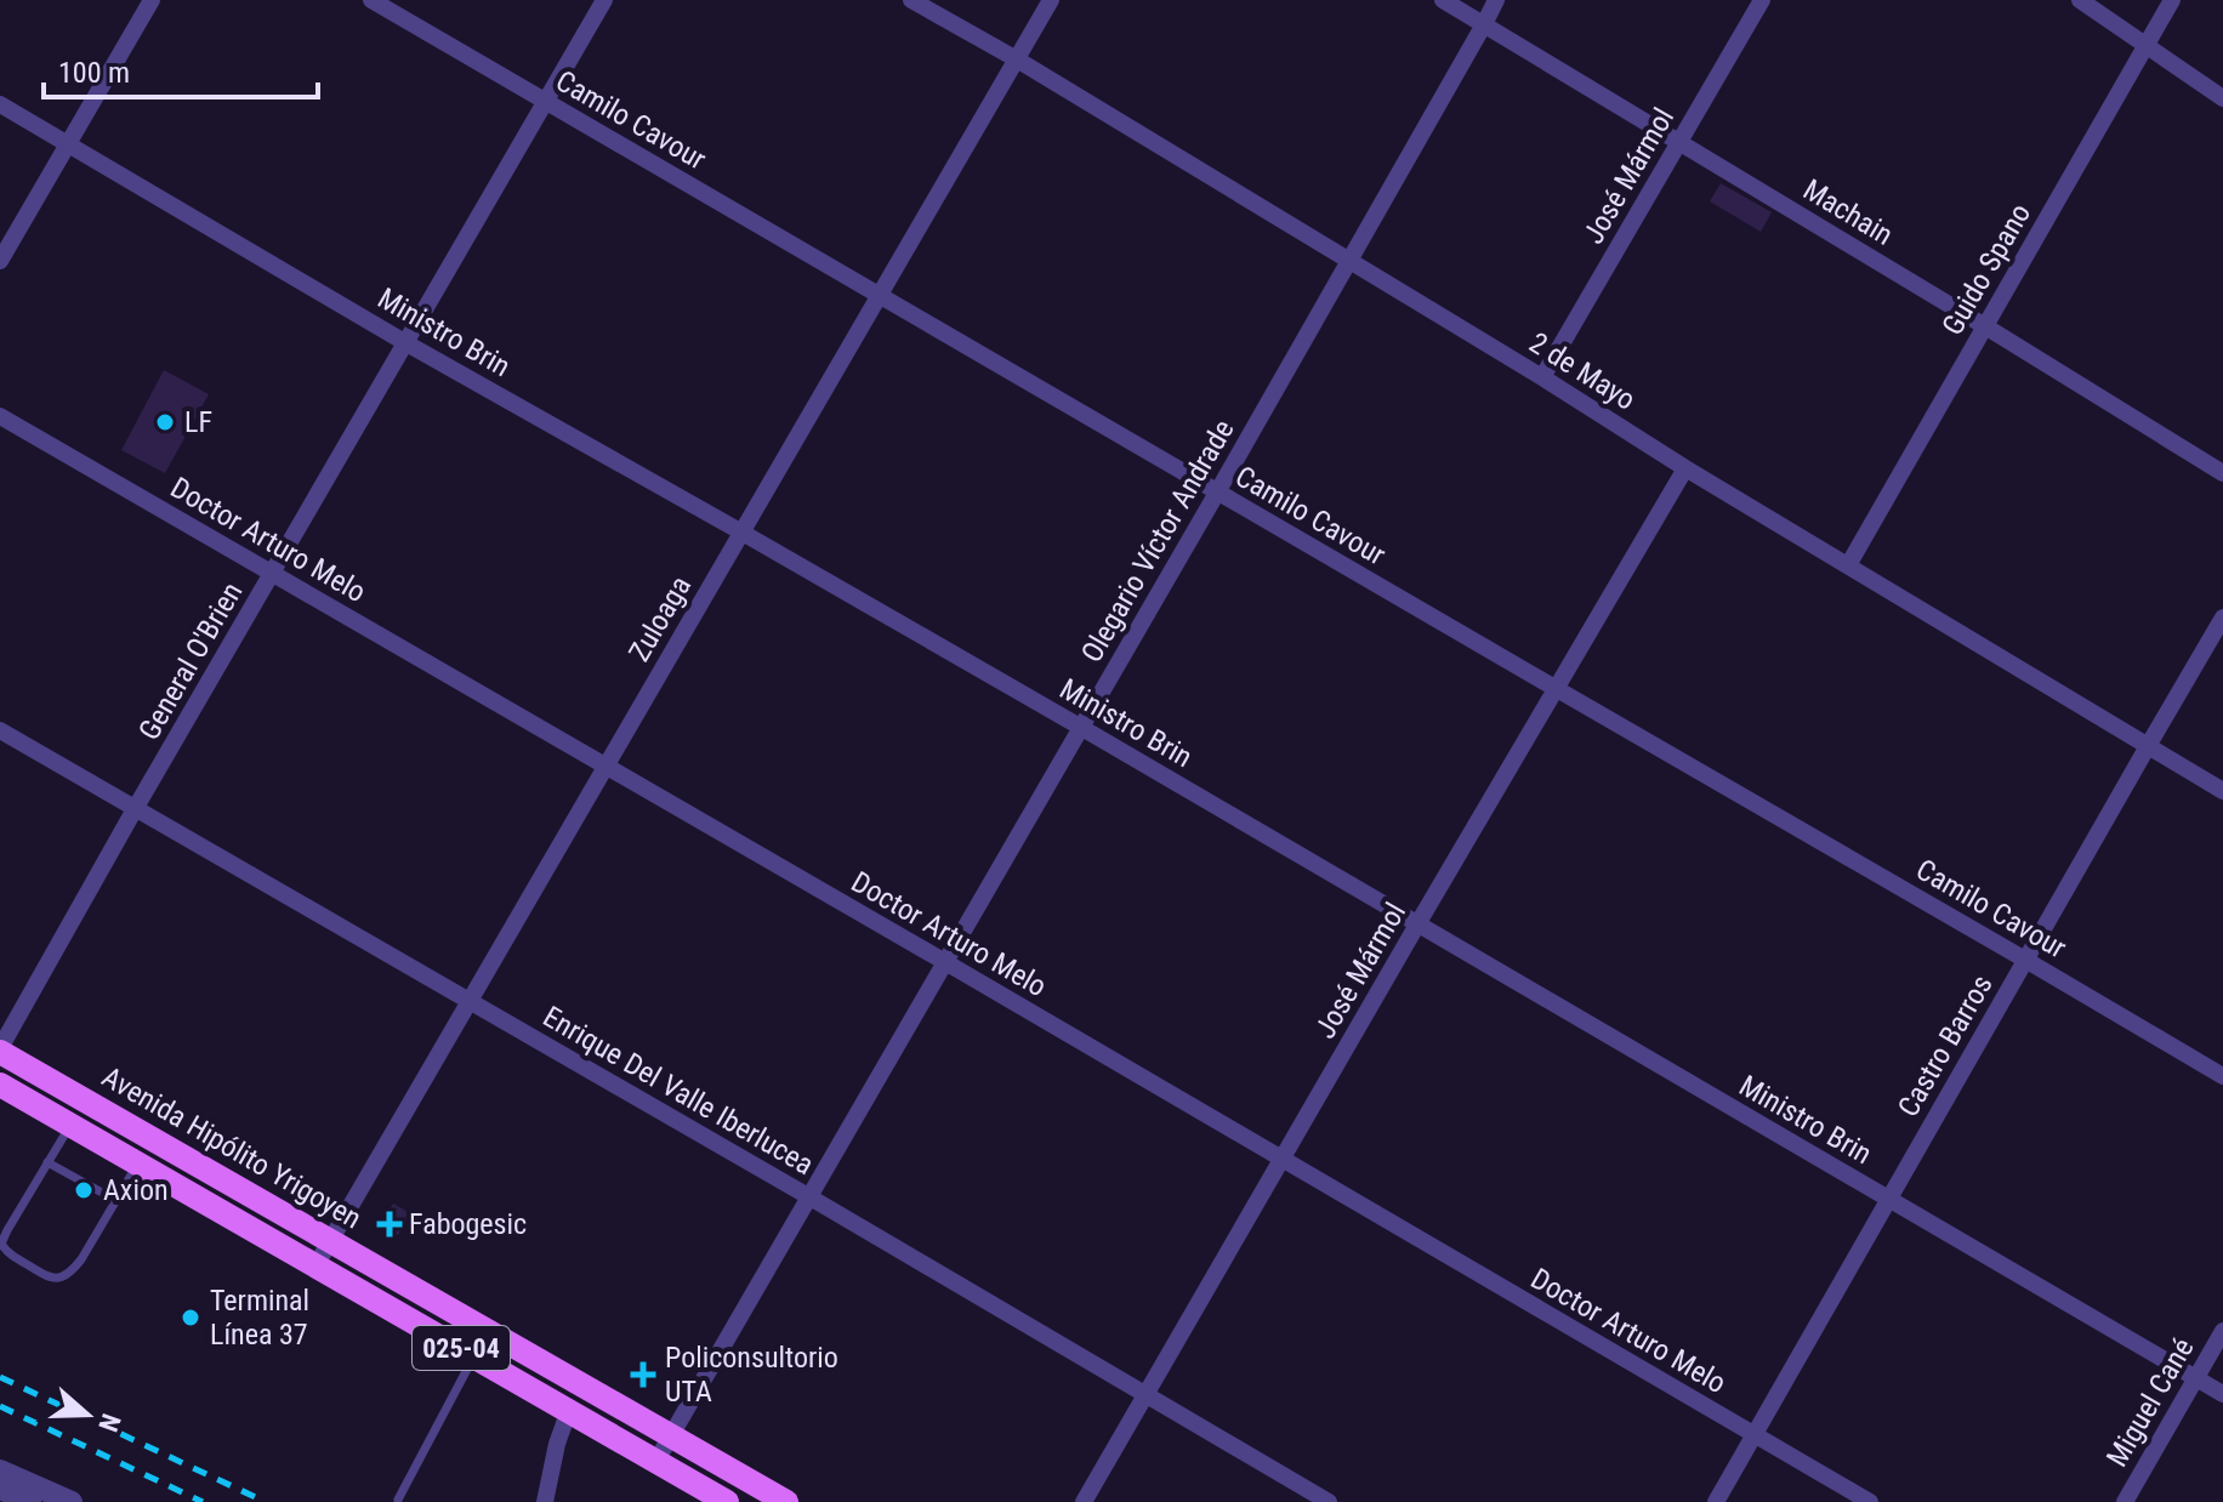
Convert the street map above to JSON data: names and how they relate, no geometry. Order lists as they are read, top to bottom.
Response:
{
  "streets": {
    "main road": ["Avenida Hipólito Yrigoyen", "025-04"],
    "street": [
      "Camilo Cavour",
      "José Mármol",
      "Machain",
      "Guido Spano",
      "Ministro Brin",
      "2 de Mayo",
      "Doctor Arturo Melo",
      "Olegario Víctor Andrade",
      "Zuloaga",
      "General O'Brien",
      "Castro Barros",
      "Enrique Del Valle Iberlucea",
      "Miguel Cané"
    ]
  },
  "crossings": [
    ["Camilo Cavour", "José Mármol"],
    ["Camilo Cavour", "Olegario Víctor Andrade"],
    ["Camilo Cavour", "Zuloaga"],
    ["Camilo Cavour", "General O'Brien"],
    ["Camilo Cavour", "Castro Barros"],
    ["José Mármol", "Machain"],
    ["José Mármol", "Ministro Brin"],
    ["José Mármol", "2 de Mayo"],
    ["José Mármol", "Doctor Arturo Melo"],
    ["José Mármol", "Enrique Del Valle Iberlucea"],
    ["Machain", "Guido Spano"],
    ["Machain", "Olegario Víctor Andrade"],
    ["Guido Spano", "2 de Mayo"],
    ["Ministro Brin", "Olegario Víctor Andrade"],
    ["Ministro Brin", "Zuloaga"],
    ["Ministro Brin", "General O'Brien"],
    ["Ministro Brin", "Castro Barros"],
    ["Ministro Brin", "Miguel Cané"],
    ["2 de Mayo", "Olegario Víctor Andrade"],
    ["2 de Mayo", "Zuloaga"],
    ["2 de Mayo", "Castro Barros"],
    ["Doctor Arturo Melo", "Olegario Víctor Andrade"],
    ["Doctor Arturo Melo", "Zuloaga"],
    ["Doctor Arturo Melo", "General O'Brien"],
    ["Doctor Arturo Melo", "Castro Barros"],
    ["Olegario Víctor Andrade", "Enrique Del Valle Iberlucea"],
    ["Olegario Víctor Andrade", "Avenida Hipólito Yrigoyen"],
    ["Zuloaga", "Enrique Del Valle Iberlucea"],
    ["Zuloaga", "Avenida Hipólito Yrigoyen"],
    ["General O'Brien", "Enrique Del Valle Iberlucea"],
    ["General O'Brien", "Avenida Hipólito Yrigoyen"]
  ],
  "places": {
    "other": ["LF", "Axion", "Terminal Línea 37"],
    "health": ["Fabogesic", "Policonsultorio UTA"]
  },
  "scale_bar": "100 m",
  "north": "right"
}
